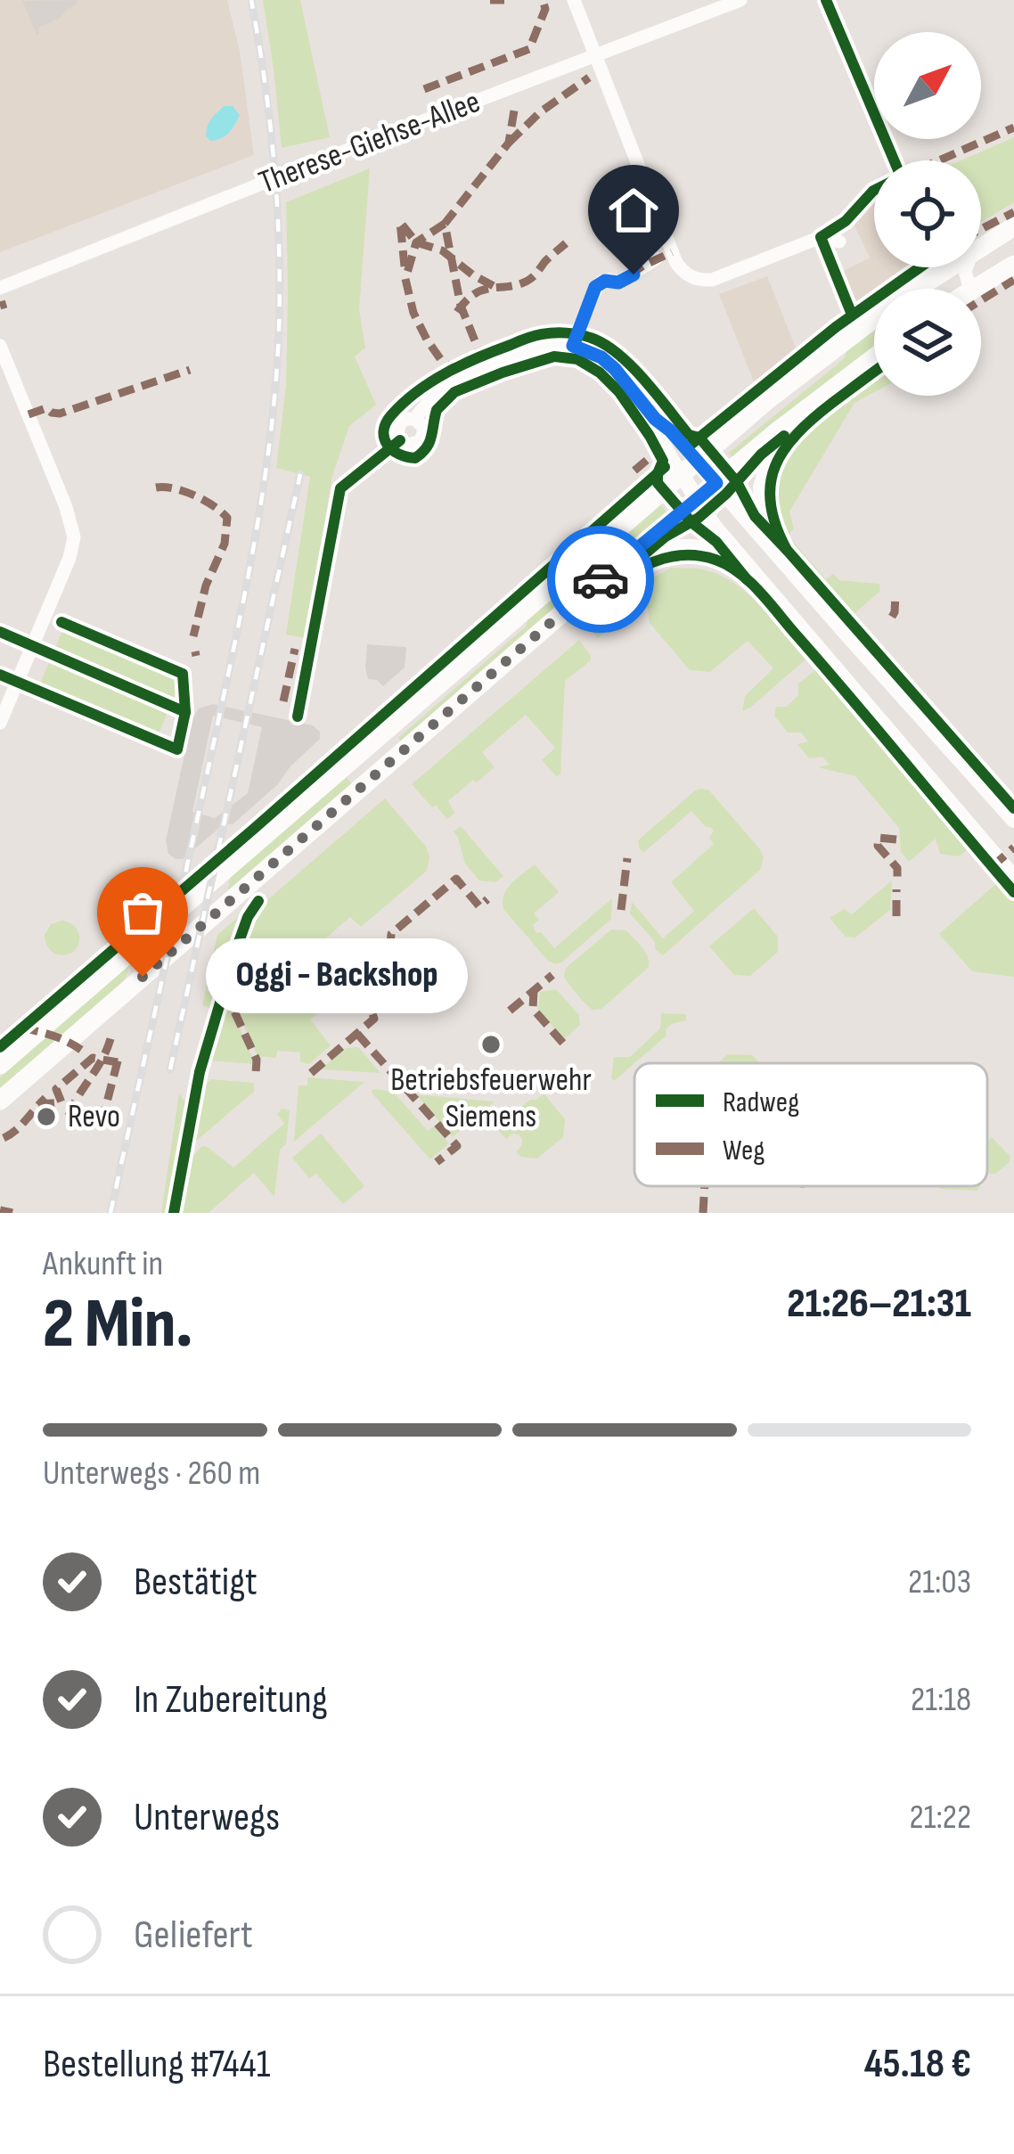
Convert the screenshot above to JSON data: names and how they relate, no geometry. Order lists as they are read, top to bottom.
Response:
{
  "streets": {
    "street": ["Therese-Giehse-Allee"]
  },
  "places": ["Oggi - Backshop", "Betriebsfeuerwehr Siemens", "Revo"],
  "legend": ["Radweg", "Weg"],
  "north": "top right",
  "page": {
    "bubble": "Oggi - Backshop",
    "heading": ["2 Min.", "Ankunft in", "21:26–21:31"],
    "panel": ["Bestellung #7441", "45.18 €"],
    "bar": "Unterwegs · 260 m",
    "list": [
      ["Bestätigt", "21:03"],
      ["In Zubereitung", "21:18"],
      ["Unterwegs", "21:22"],
      "Geliefert"
    ]
  }
}
